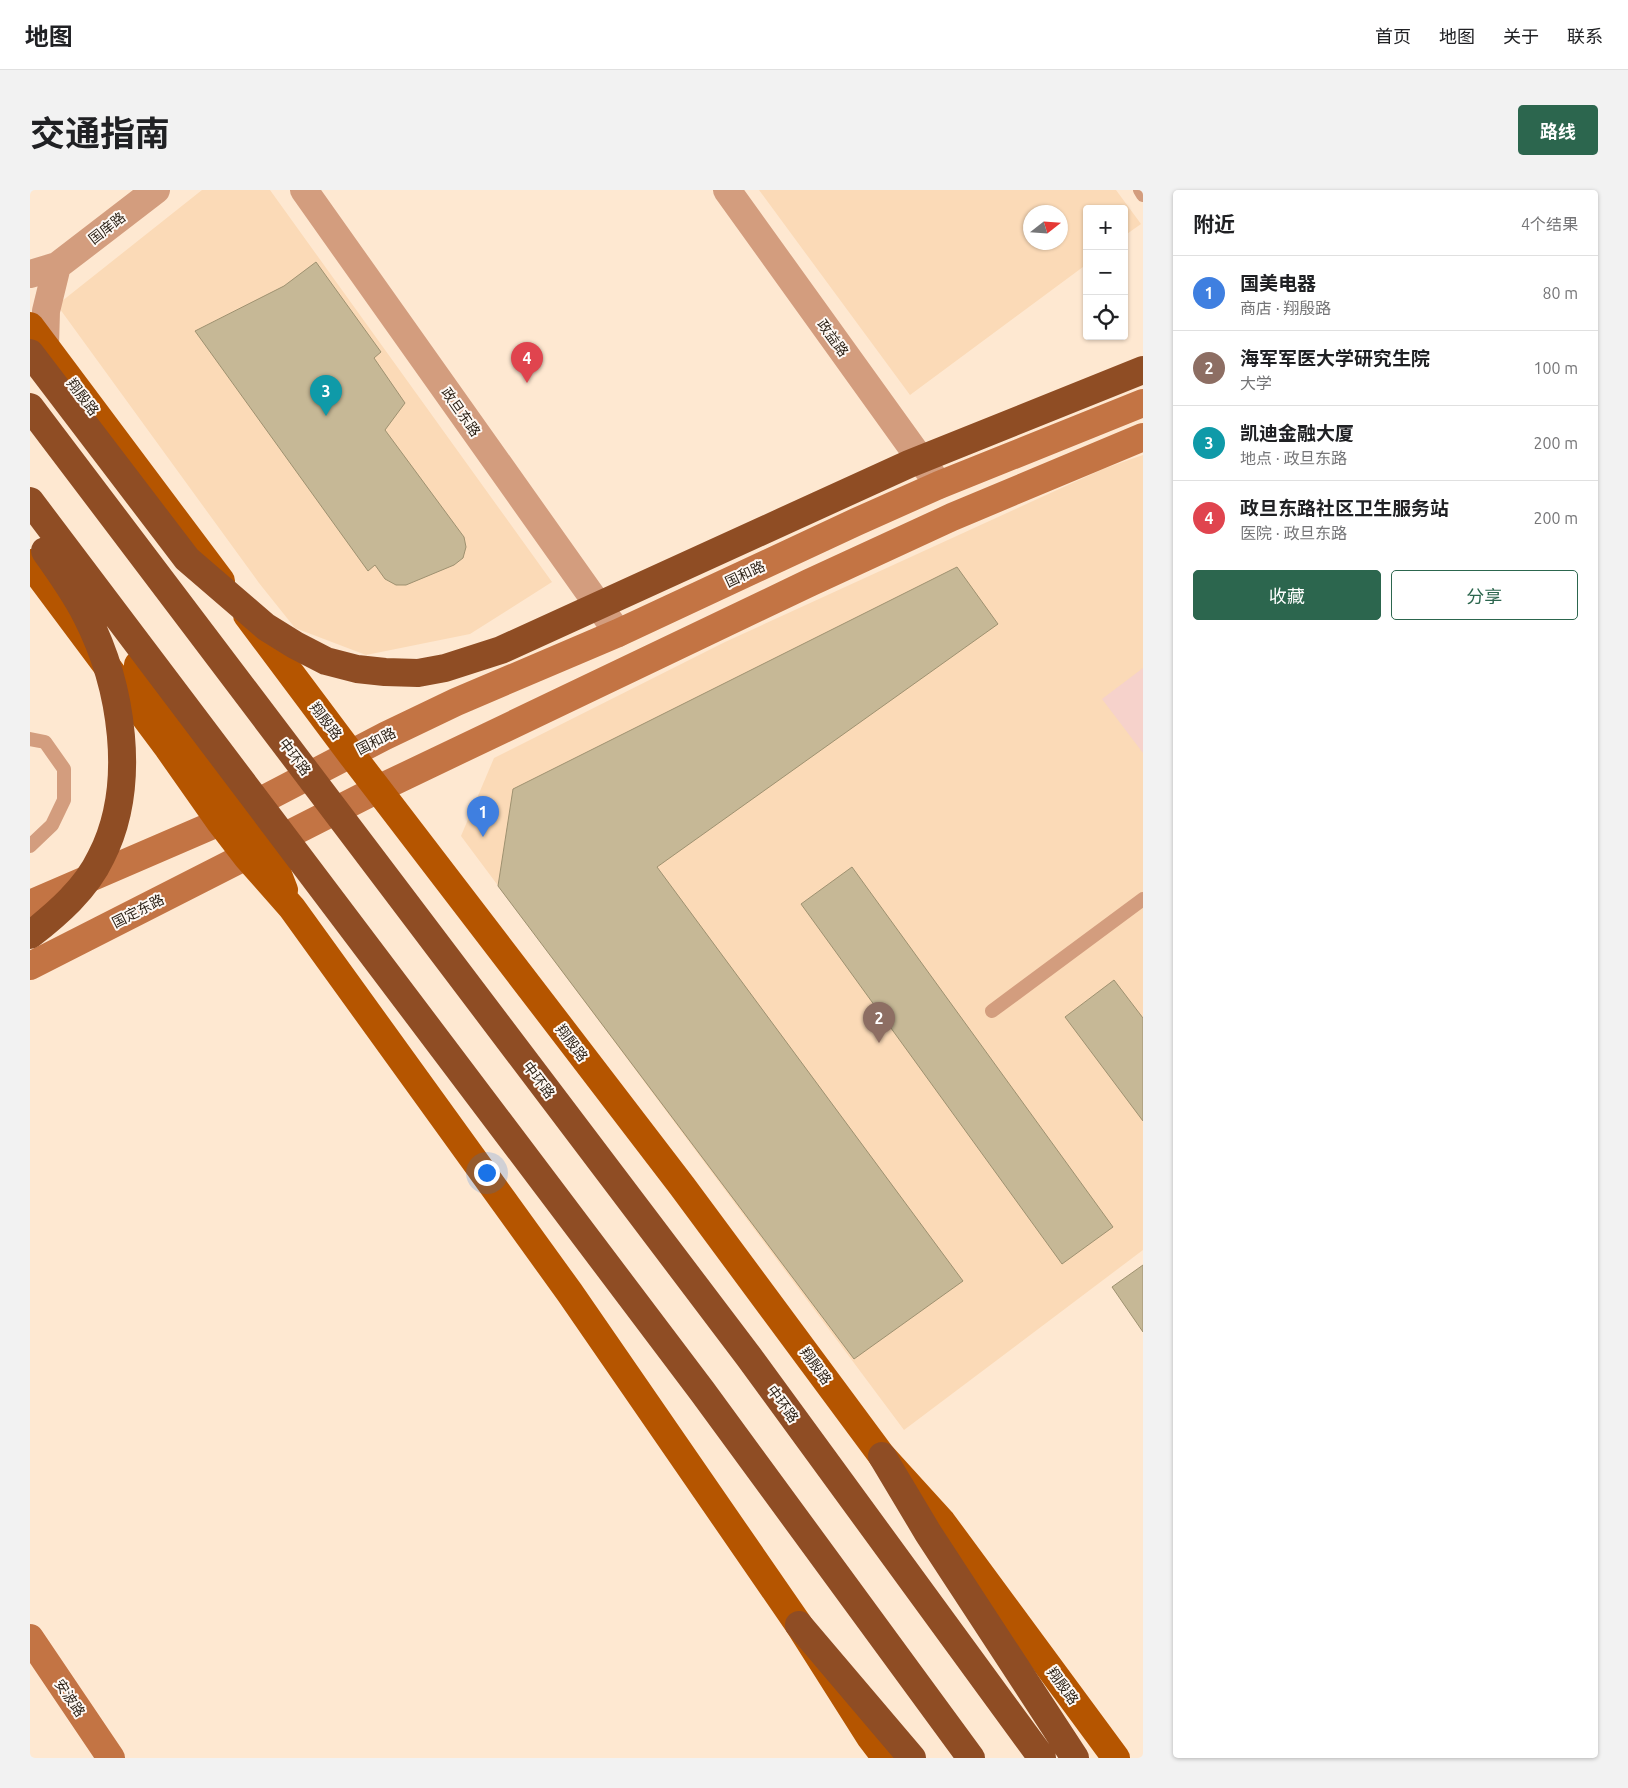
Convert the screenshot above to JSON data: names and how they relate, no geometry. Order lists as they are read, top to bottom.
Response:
{
  "streets": {
    "highway": ["中环路"],
    "main road": ["翔殷路"],
    "street": [
      "国庠路",
      "政益路",
      "政旦东路",
      "国和路",
      "国定东路",
      "安波路"
    ]
  },
  "crossings": [
    ["政益路", "国和路"],
    ["翔殷路", "国和路"],
    ["翔殷路", "国定东路"],
    ["政旦东路", "国和路"]
  ],
  "north": "right",
  "page": {
    "header": "地图",
    "nav": [
      "首页",
      "地图",
      "关于",
      "联系"
    ],
    "title": "交通指南",
    "buttons": [
      "路线",
      ["收藏", "分享"]
    ],
    "heading": ["附近", "4个结果"],
    "map_buttons": ["+", "−"],
    "list": [
      {
        "mark": "1",
        "name": "国美电器",
        "note": "商店 · 翔殷路",
        "value": "80 m"
      },
      {
        "mark": "2",
        "name": "海军军医大学研究生院",
        "note": "大学",
        "value": "100 m"
      },
      {
        "mark": "3",
        "name": "凯迪金融大厦",
        "note": "地点 · 政旦东路",
        "value": "200 m"
      },
      {
        "mark": "4",
        "name": "政旦东路社区卫生服务站",
        "note": "医院 · 政旦东路",
        "value": "200 m"
      }
    ],
    "pins": [
      "4",
      "3",
      "1",
      "2"
    ]
  }
}
